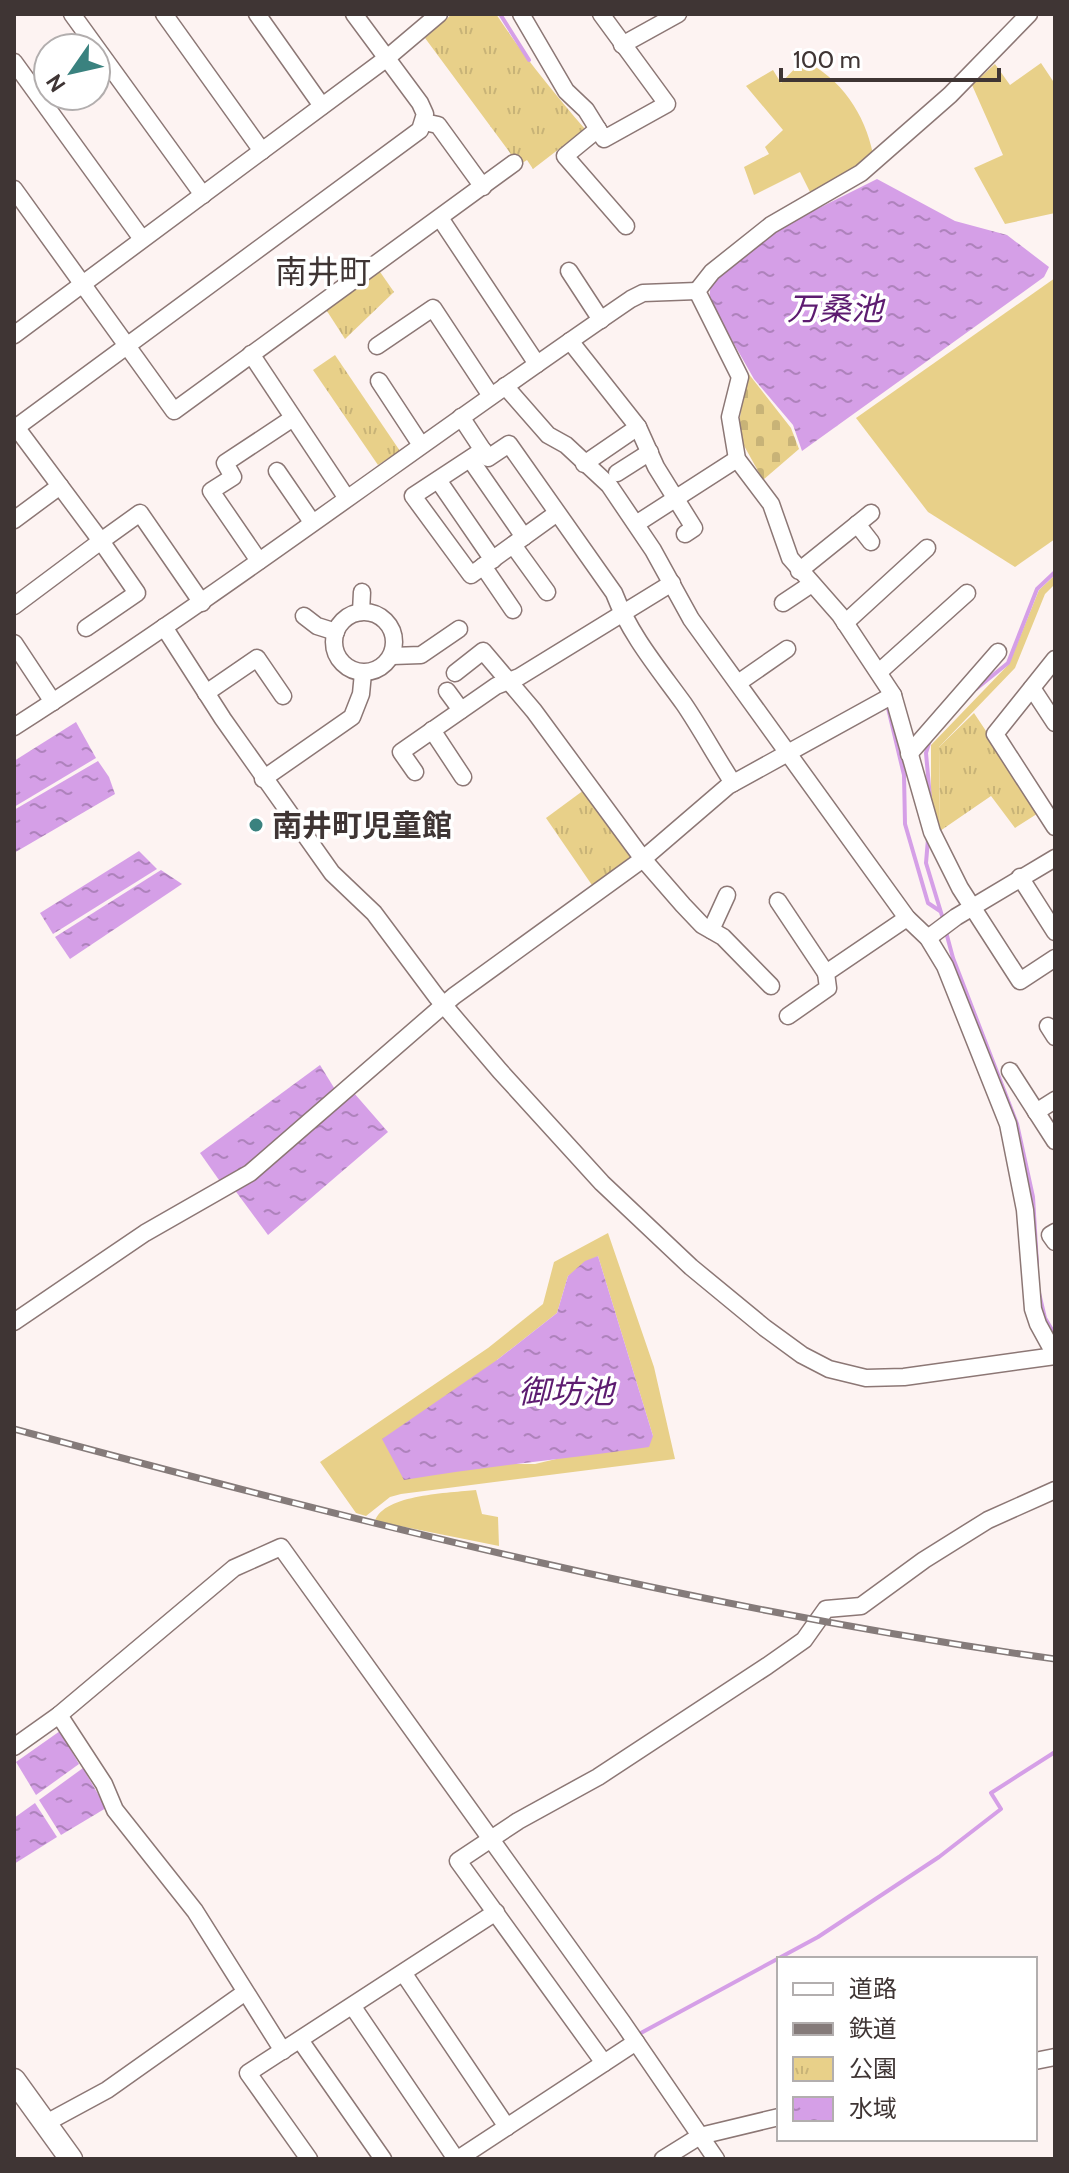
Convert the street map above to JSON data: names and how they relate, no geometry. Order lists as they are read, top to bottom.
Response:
{
  "districts": ["南井町"],
  "water": ["万桑池", "御坊池"],
  "places": ["南井町児童館"],
  "legend": [
    "道路",
    "鉄道",
    "公園",
    "水域"
  ],
  "scale_bar": "100 m",
  "north": "bottom left"
}
